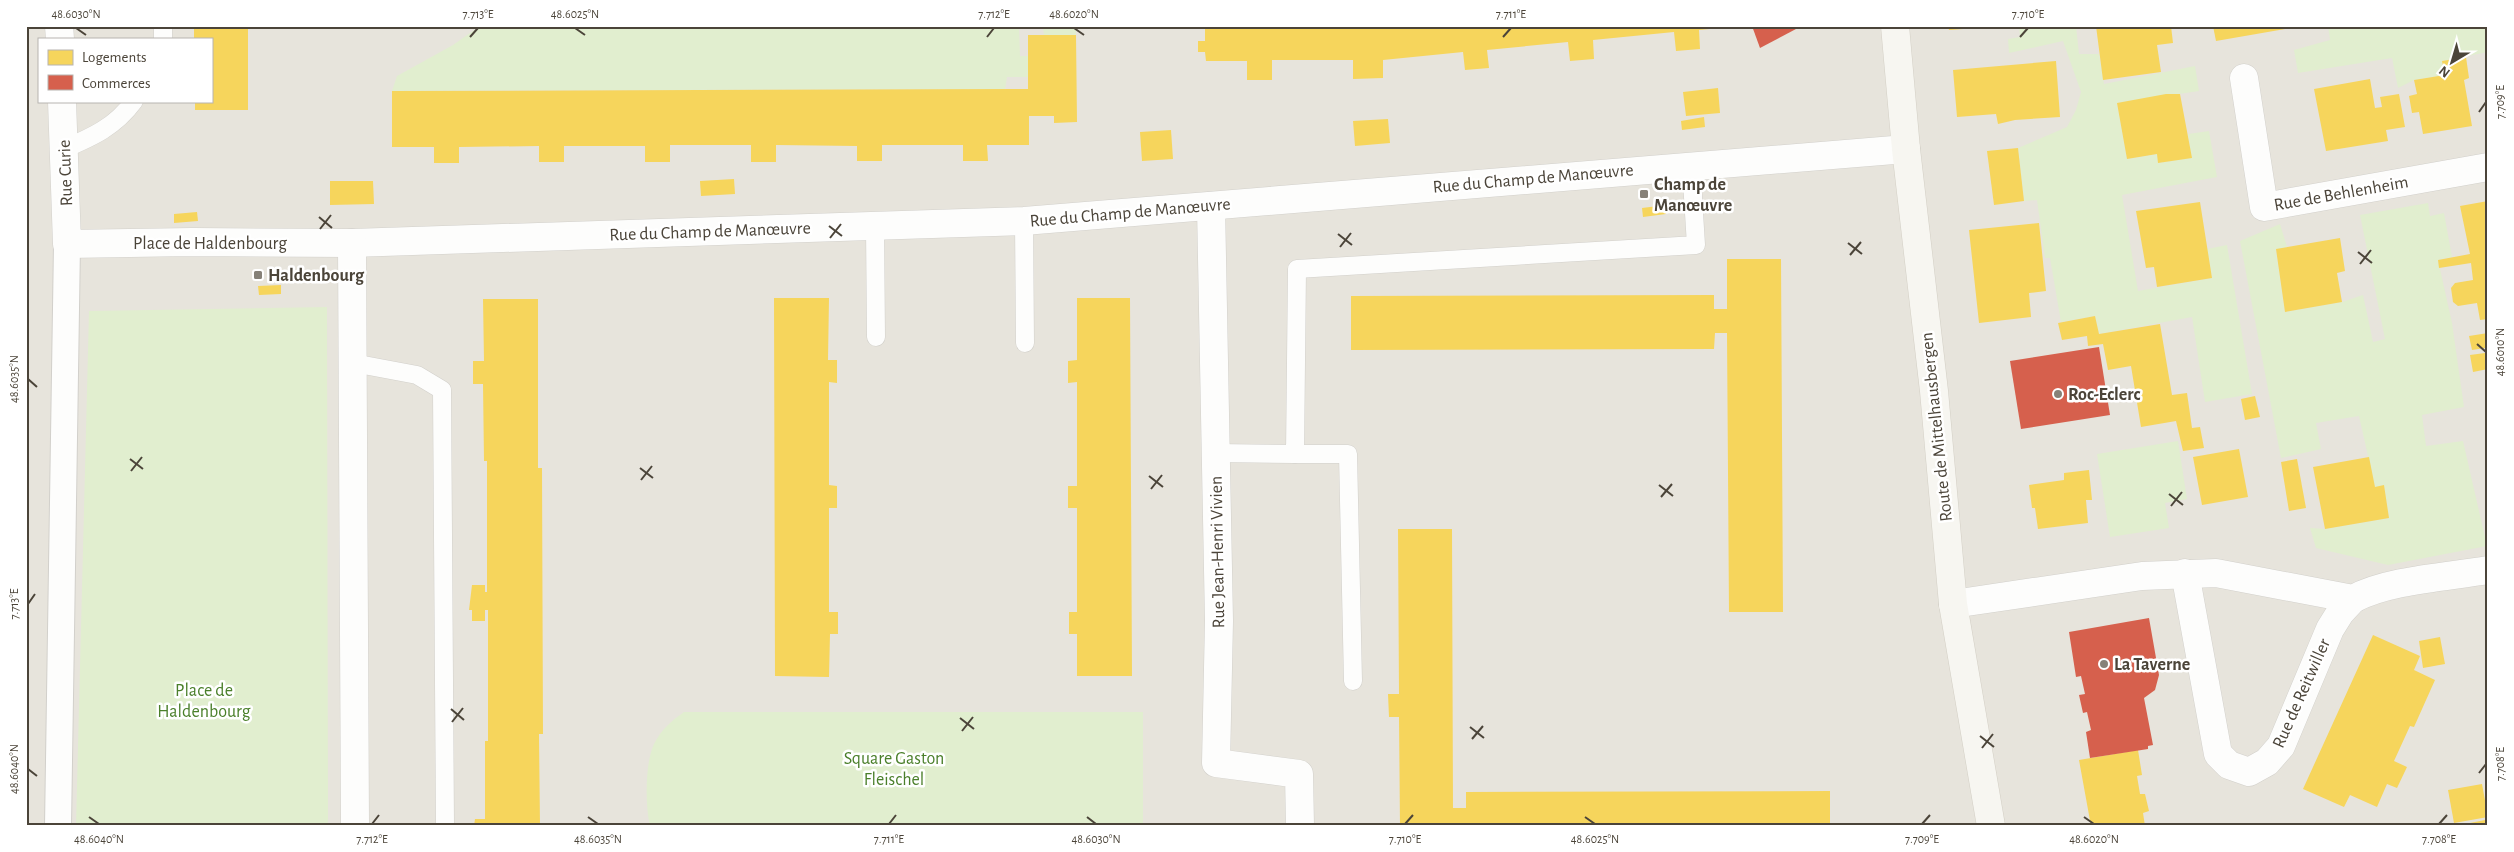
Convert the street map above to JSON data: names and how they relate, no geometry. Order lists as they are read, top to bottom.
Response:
{
  "streets": {
    "main road": ["Route de Mittelhausbergen"],
    "street": [
      "Rue Curie",
      "Rue du Champ de Manœuvre",
      "Rue de Behlenheim",
      "Place de Haldenbourg",
      "Rue Jean-Henri Vivien",
      "Rue de Reitwiller"
    ]
  },
  "crossings": [
    ["Rue Curie", "Place de Haldenbourg"],
    ["Rue du Champ de Manœuvre", "Place de Haldenbourg"],
    ["Rue du Champ de Manœuvre", "Route de Mittelhausbergen"],
    ["Rue du Champ de Manœuvre", "Rue Jean-Henri Vivien"]
  ],
  "parks": ["Place de Haldenbourg", "Square Gaston Fleischel"],
  "places": {
    "transit": ["Champ de Manœuvre", "Haldenbourg"],
    "other": ["Roc-Eclerc", "La Taverne"]
  },
  "legend": ["Logements", "Commerces"],
  "north": "bottom left",
  "coordinates": [
    "48.6030°N",
    "7.713°E",
    "48.6025°N",
    "7.712°E",
    "48.6020°N",
    "7.711°E",
    "7.710°E",
    "7.709°E",
    "48.6010°N",
    "48.6035°N",
    "7.708°E",
    "48.6040°N"
  ]
}
